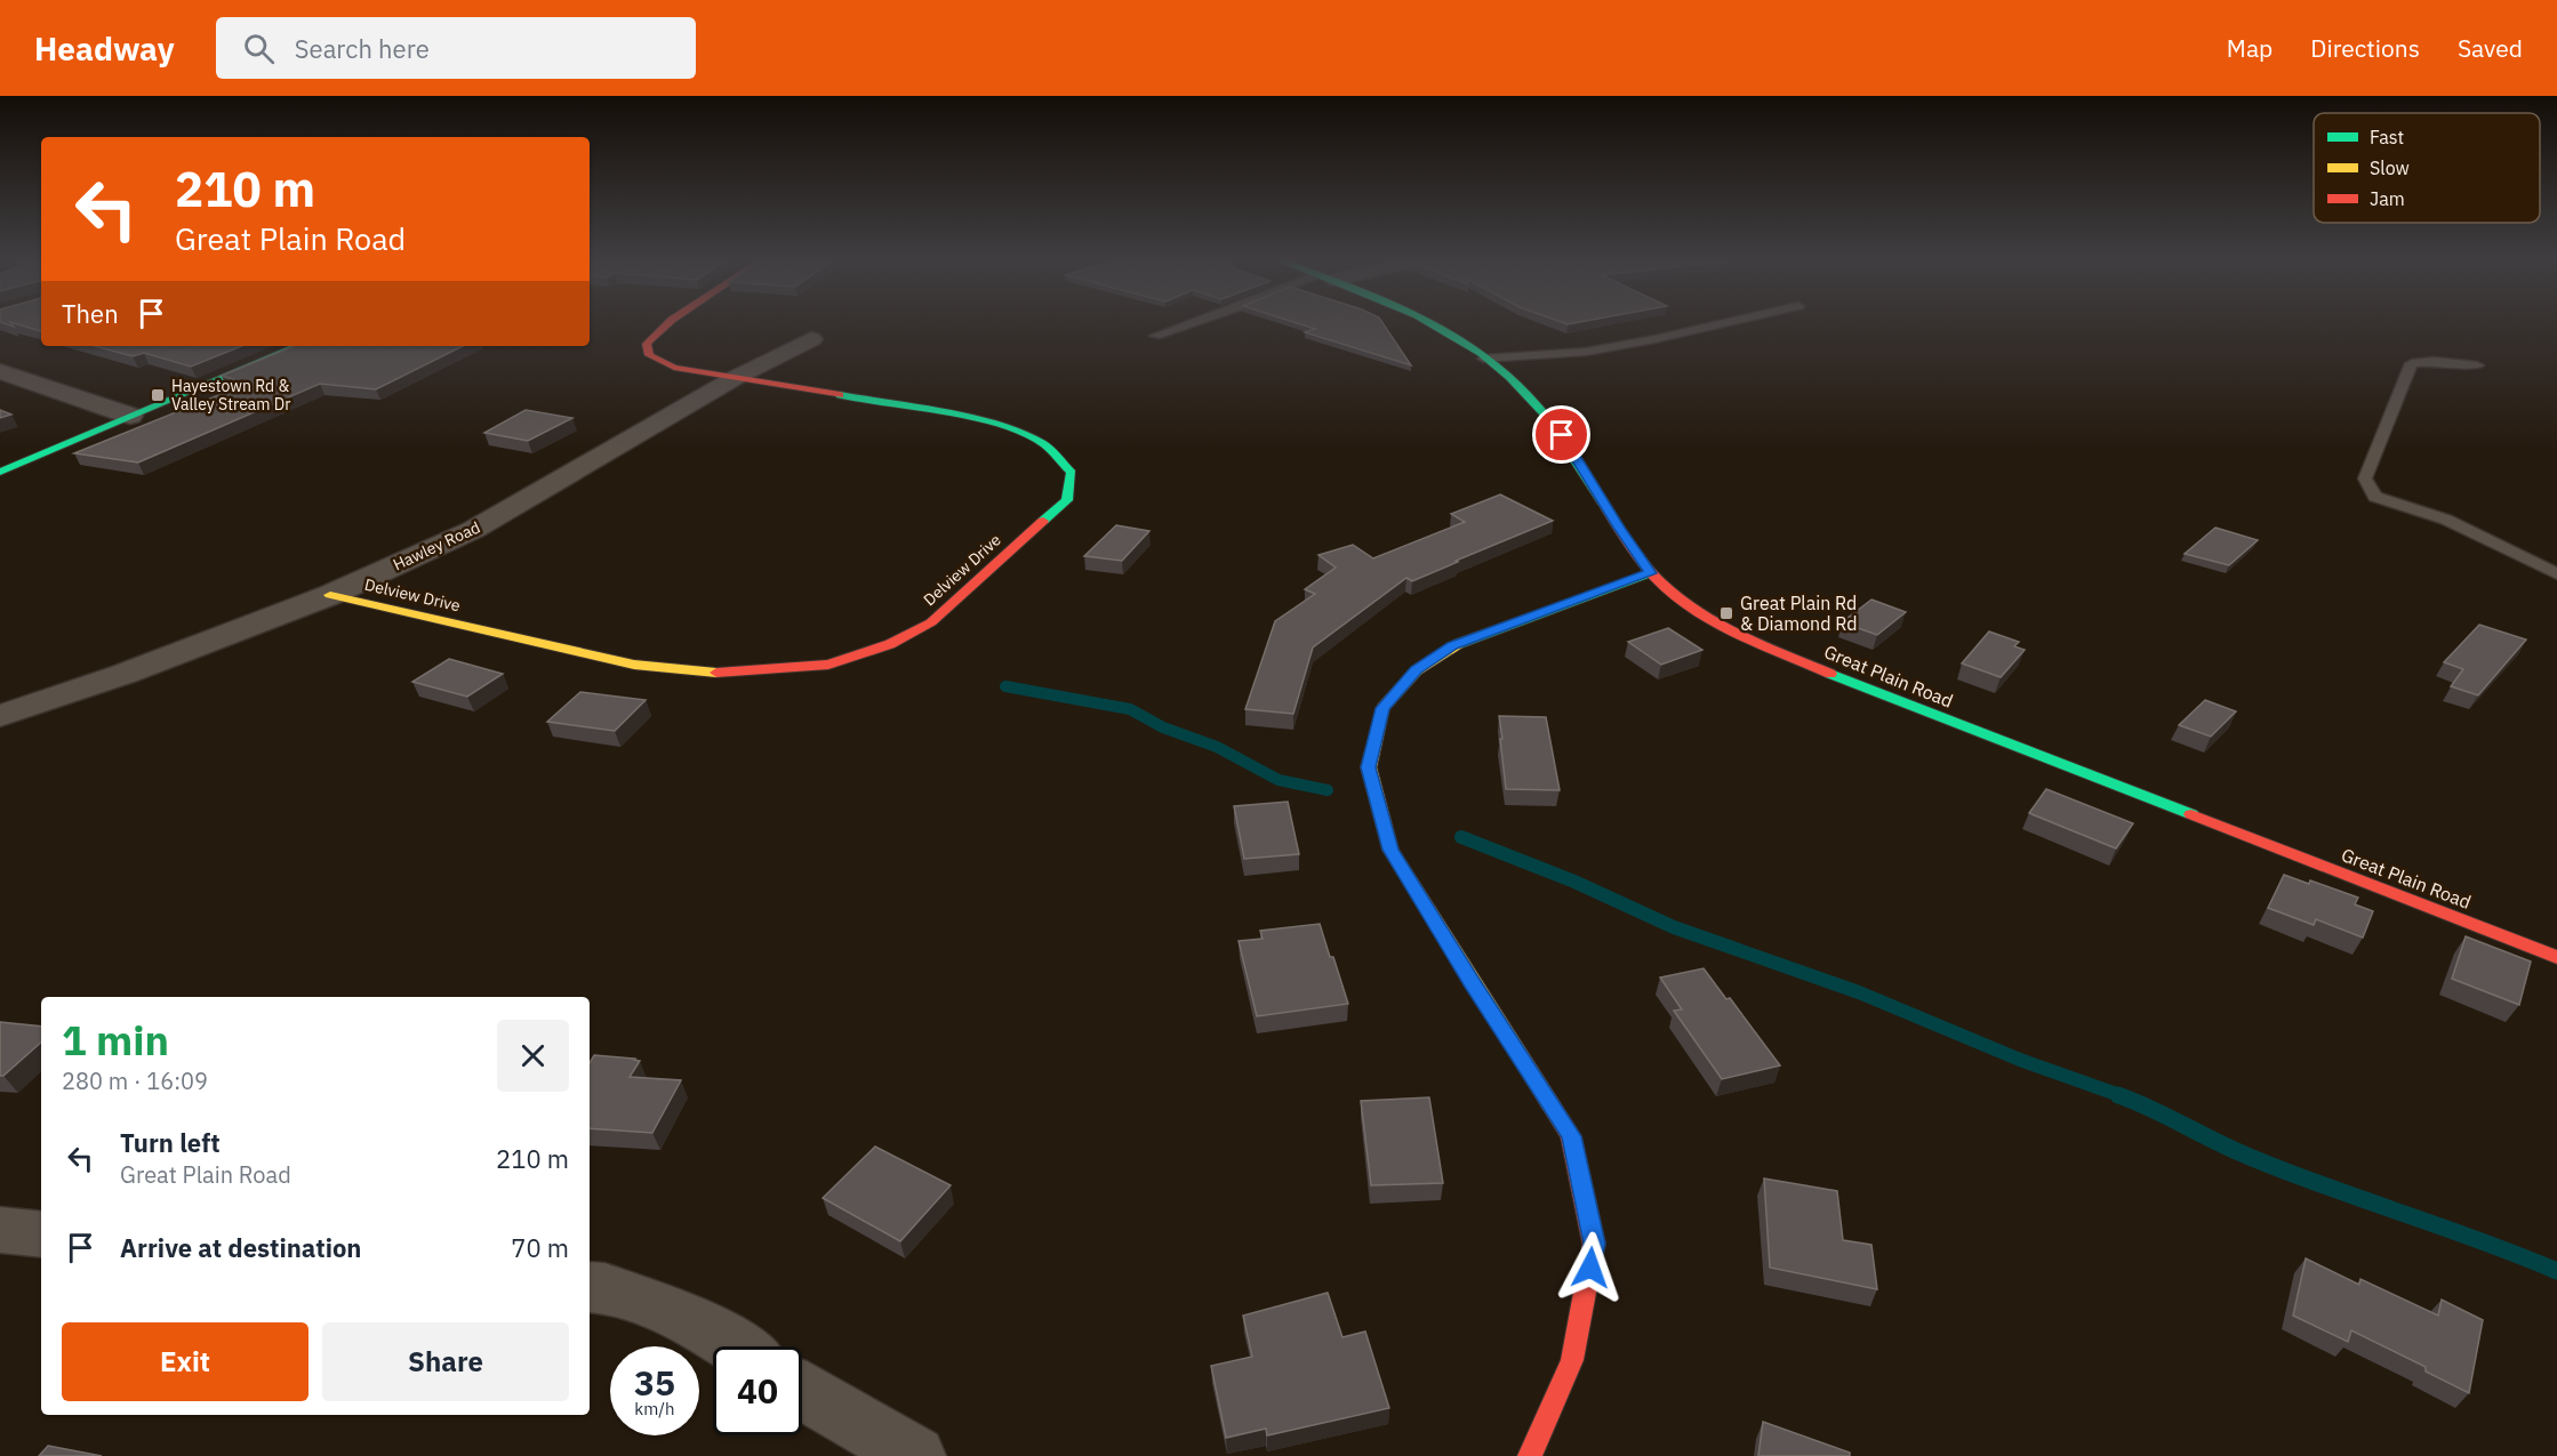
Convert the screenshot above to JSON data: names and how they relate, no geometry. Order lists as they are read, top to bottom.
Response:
{
  "streets": {
    "street": ["Hawley Road", "Delview Drive", "Great Plain Road"]
  },
  "crossings": [
    ["Hawley Road", "Delview Drive"]
  ],
  "places": {
    "transit": ["Hayestown Rd & Valley Stream Dr", "Great Plain Rd & Diamond Rd"]
  },
  "legend": ["Fast", "Slow", "Jam"],
  "page": {
    "header": "Headway",
    "search": "Search here",
    "nav": ["Map", "Directions", "Saved"],
    "turn": ["210 m", "Great Plain Road"],
    "then": "Then",
    "heading": ["1 min", "280 m · 16:09"],
    "list": [
      {
        "name": "Turn left",
        "note": "Great Plain Road",
        "value": "210 m"
      },
      {
        "name": "Arrive at destination",
        "value": "70 m"
      }
    ],
    "buttons": ["Exit", "Share"],
    "speed": "35 km/h",
    "limit": "40"
  }
}
